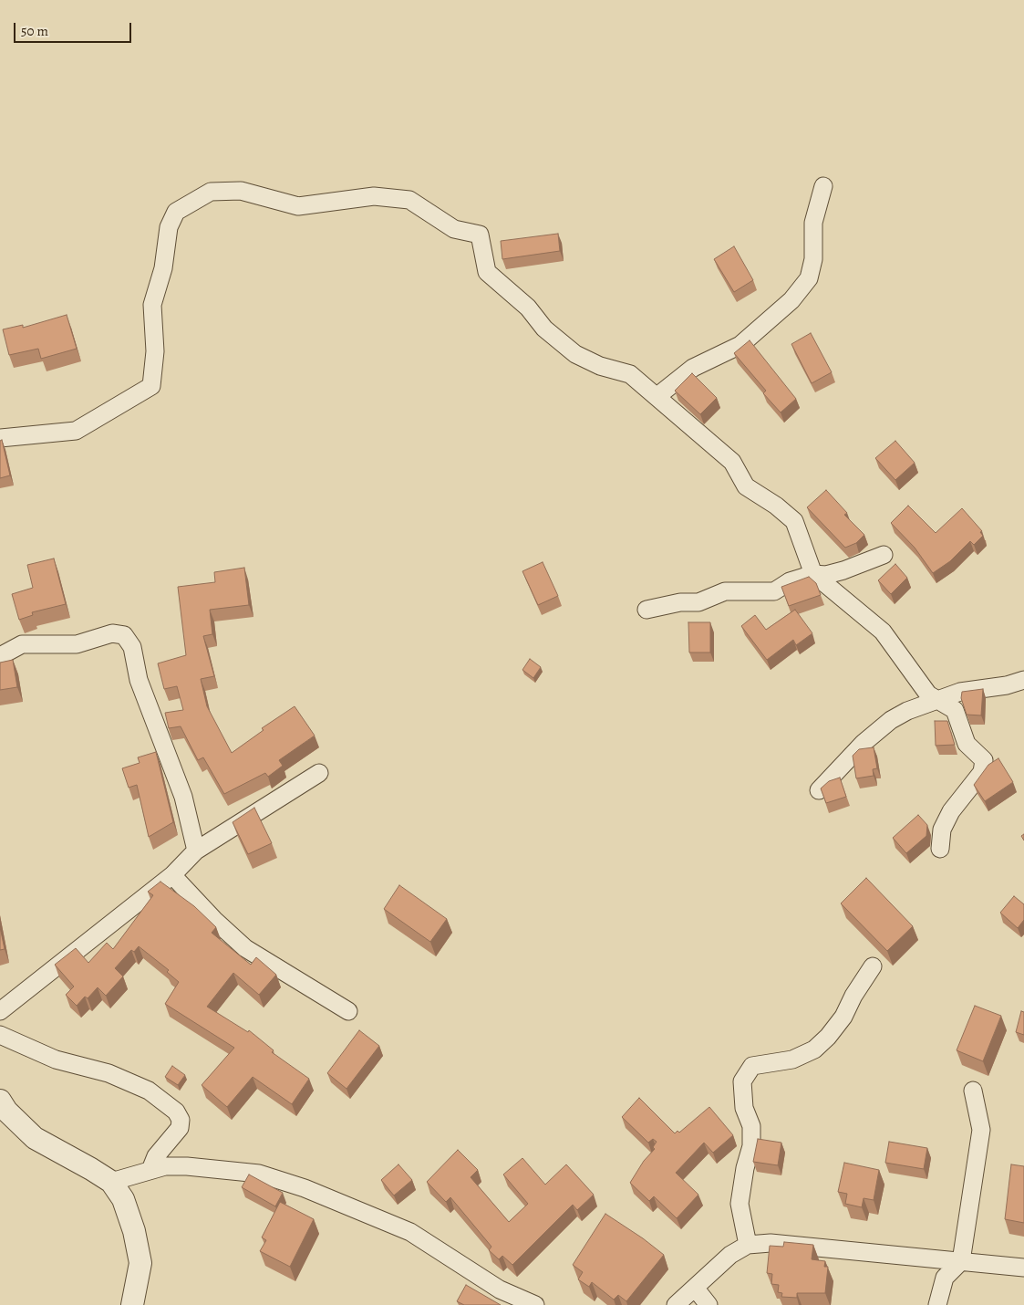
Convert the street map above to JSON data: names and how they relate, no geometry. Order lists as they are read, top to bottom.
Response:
{
  "scale_bar": "50 m"
}
